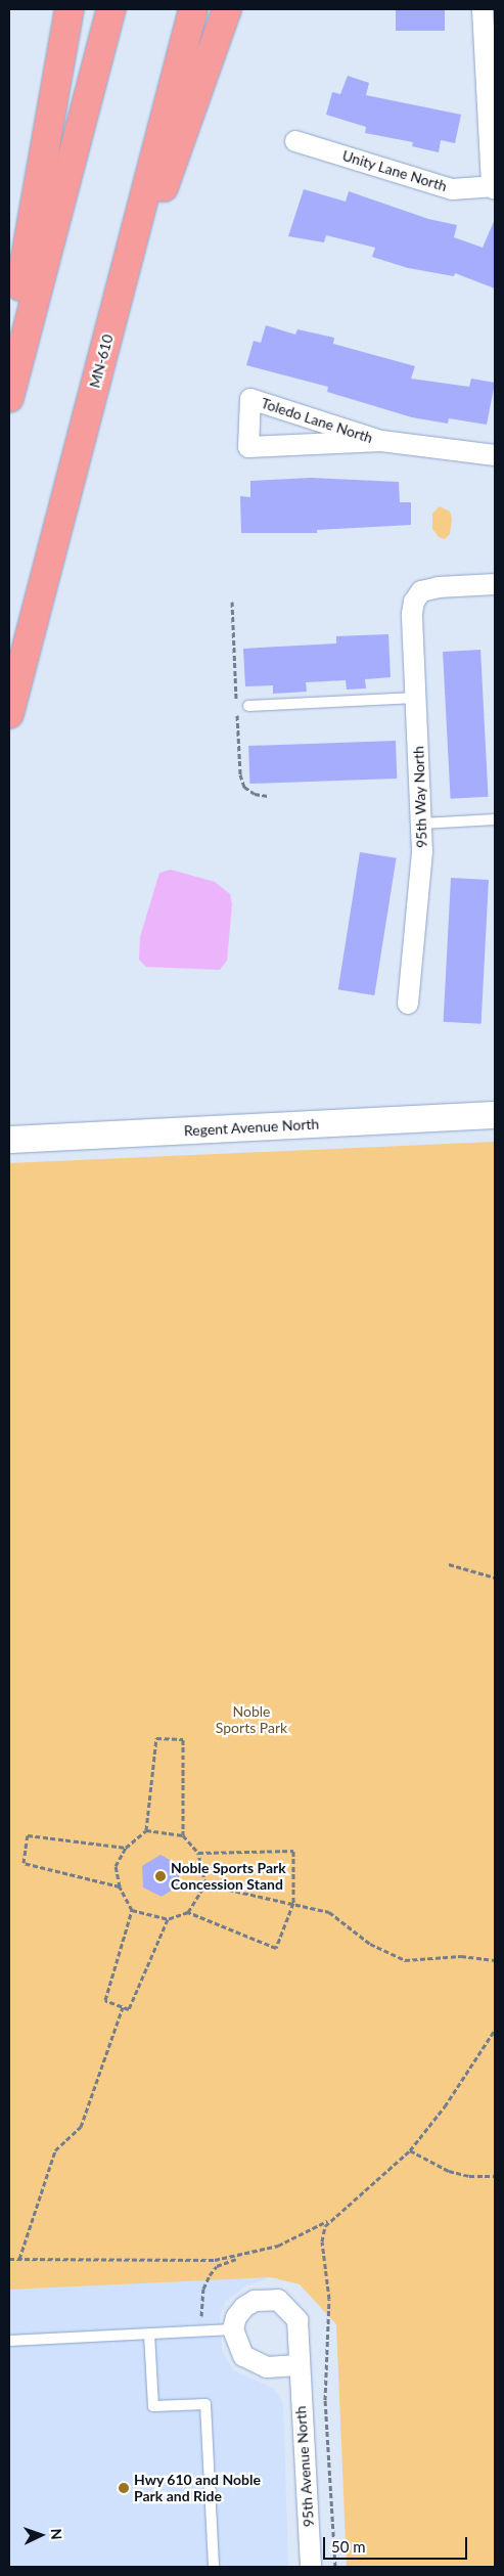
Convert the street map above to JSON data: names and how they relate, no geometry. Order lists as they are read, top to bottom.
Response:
{
  "streets": {
    "highway": ["MN-610"],
    "street": [
      "Unity Lane North",
      "Toledo Lane North",
      "95th Way North",
      "Regent Avenue North",
      "95th Avenue North"
    ]
  },
  "parks": ["Noble Sports Park"],
  "places": ["Noble Sports Park Concession Stand", "Hwy 610 and Noble Park and Ride"],
  "scale_bar": "50 m",
  "north": "right"
}
